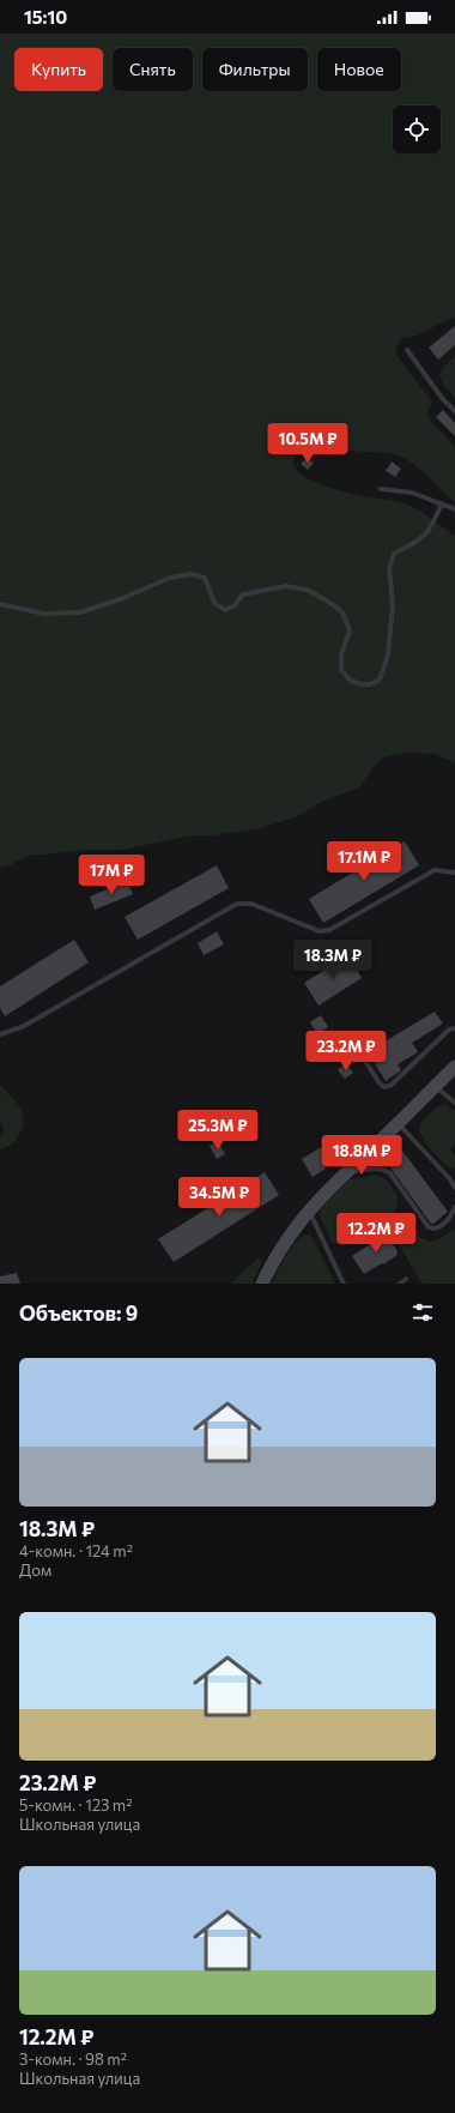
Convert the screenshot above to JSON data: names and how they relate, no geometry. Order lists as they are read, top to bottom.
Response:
{
  "page": {
    "status": "15:10",
    "chip": [
      "Купить",
      "Снять",
      "Фильтры",
      "Новое"
    ],
    "price": [
      "10.5M ₽",
      "17.1M ₽",
      "17M ₽",
      "18.3M ₽",
      "23.2M ₽",
      "25.3M ₽",
      "18.8M ₽",
      "34.5M ₽",
      "12.2M ₽"
    ],
    "heading": "Объектов: 9",
    "list": [
      {
        "name": "18.3M ₽",
        "note": "4-комн. · 124 m² · Дом"
      },
      {
        "name": "23.2M ₽",
        "note": "5-комн. · 123 m² · Школьная улица"
      },
      {
        "name": "12.2M ₽",
        "note": "3-комн. · 98 m² · Школьная улица"
      }
    ]
  }
}
